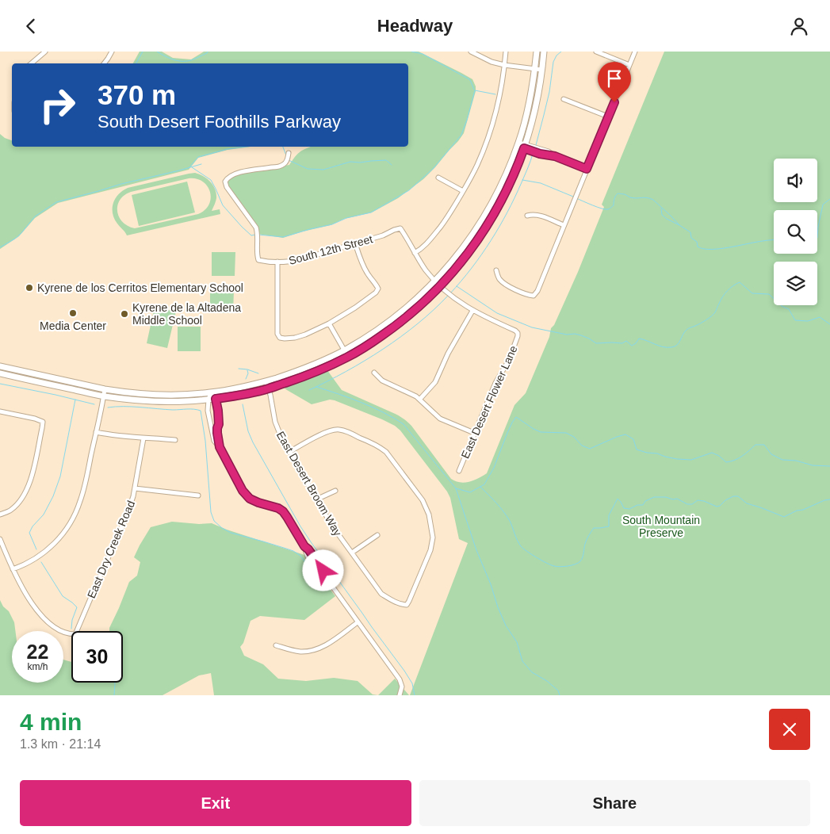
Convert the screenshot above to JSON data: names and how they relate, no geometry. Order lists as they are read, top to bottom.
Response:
{
  "streets": {
    "street": [
      "South 12th Street",
      "East Desert Flower Lane",
      "East Desert Broom Way",
      "East Dry Creek Road"
    ]
  },
  "parks": ["South Mountain Preserve"],
  "places": ["Kyrene de los Cerritos Elementary School", "Media Center", "Kyrene de la Altadena Middle School"],
  "page": {
    "header": "Headway",
    "turn": ["370 m", "South Desert Foothills Parkway"],
    "speed": "22 km/h",
    "limit": "30",
    "heading": ["4 min", "1.3 km · 21:14"],
    "buttons": ["Exit", "Share"]
  }
}
